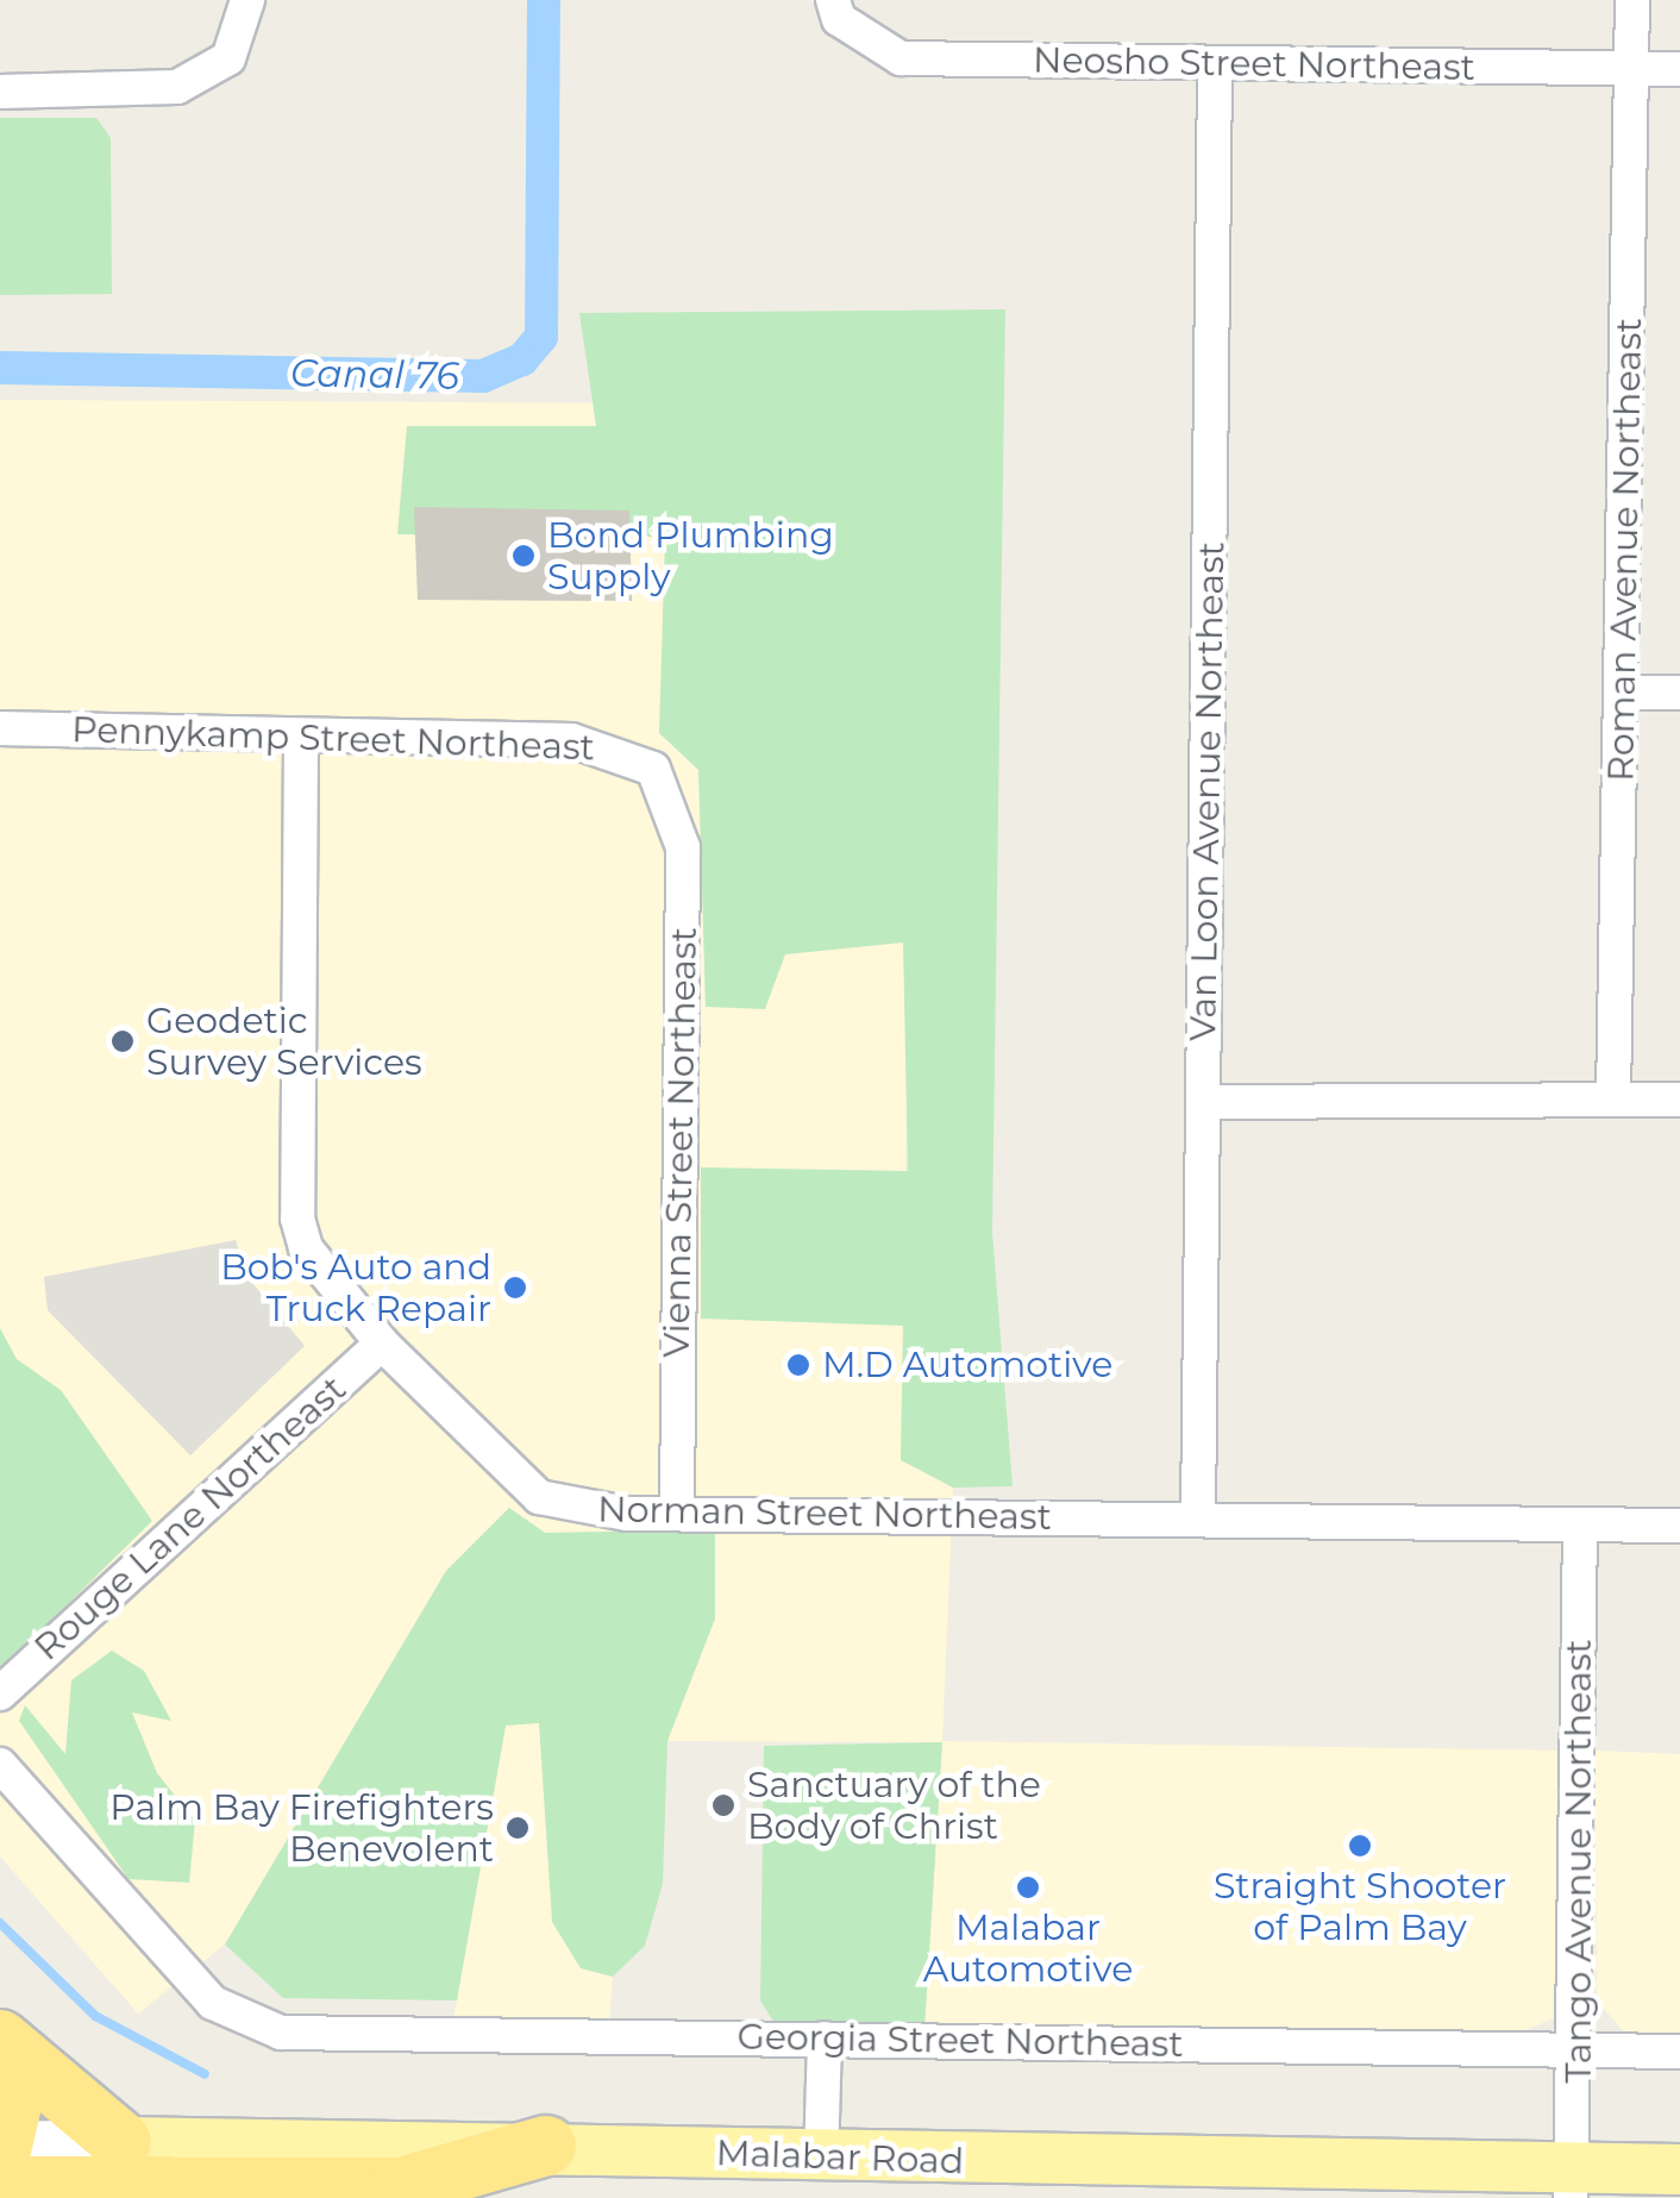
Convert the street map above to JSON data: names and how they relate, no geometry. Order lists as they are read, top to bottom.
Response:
{
  "streets": {
    "main road": ["Malabar Road"],
    "street": [
      "Neosho Street Northeast",
      "Roman Avenue Northeast",
      "Pennykamp Street Northeast",
      "Van Loon Avenue Northeast",
      "Vienna Street Northeast",
      "Norman Street Northeast",
      "Rouge Lane Northeast",
      "Tango Avenue Northeast",
      "Georgia Street Northeast"
    ]
  },
  "crossings": [
    ["Neosho Street Northeast", "Roman Avenue Northeast"],
    ["Neosho Street Northeast", "Van Loon Avenue Northeast"],
    ["Pennykamp Street Northeast", "Vienna Street Northeast"],
    ["Pennykamp Street Northeast", "Norman Street Northeast"],
    ["Van Loon Avenue Northeast", "Norman Street Northeast"],
    ["Vienna Street Northeast", "Norman Street Northeast"],
    ["Norman Street Northeast", "Rouge Lane Northeast"],
    ["Norman Street Northeast", "Tango Avenue Northeast"],
    ["Tango Avenue Northeast", "Georgia Street Northeast"],
    ["Tango Avenue Northeast", "Malabar Road"]
  ],
  "water": ["Canal 76"],
  "places": [
    "Bond Plumbing Supply",
    "Geodetic Survey Services",
    "Bob's Auto and Truck Repair",
    "M.D Automotive",
    "Sanctuary of the Body of Christ",
    "Palm Bay Firefighters Benevolent",
    "Straight Shooter of Palm Bay",
    "Malabar Automotive"
  ]
}
